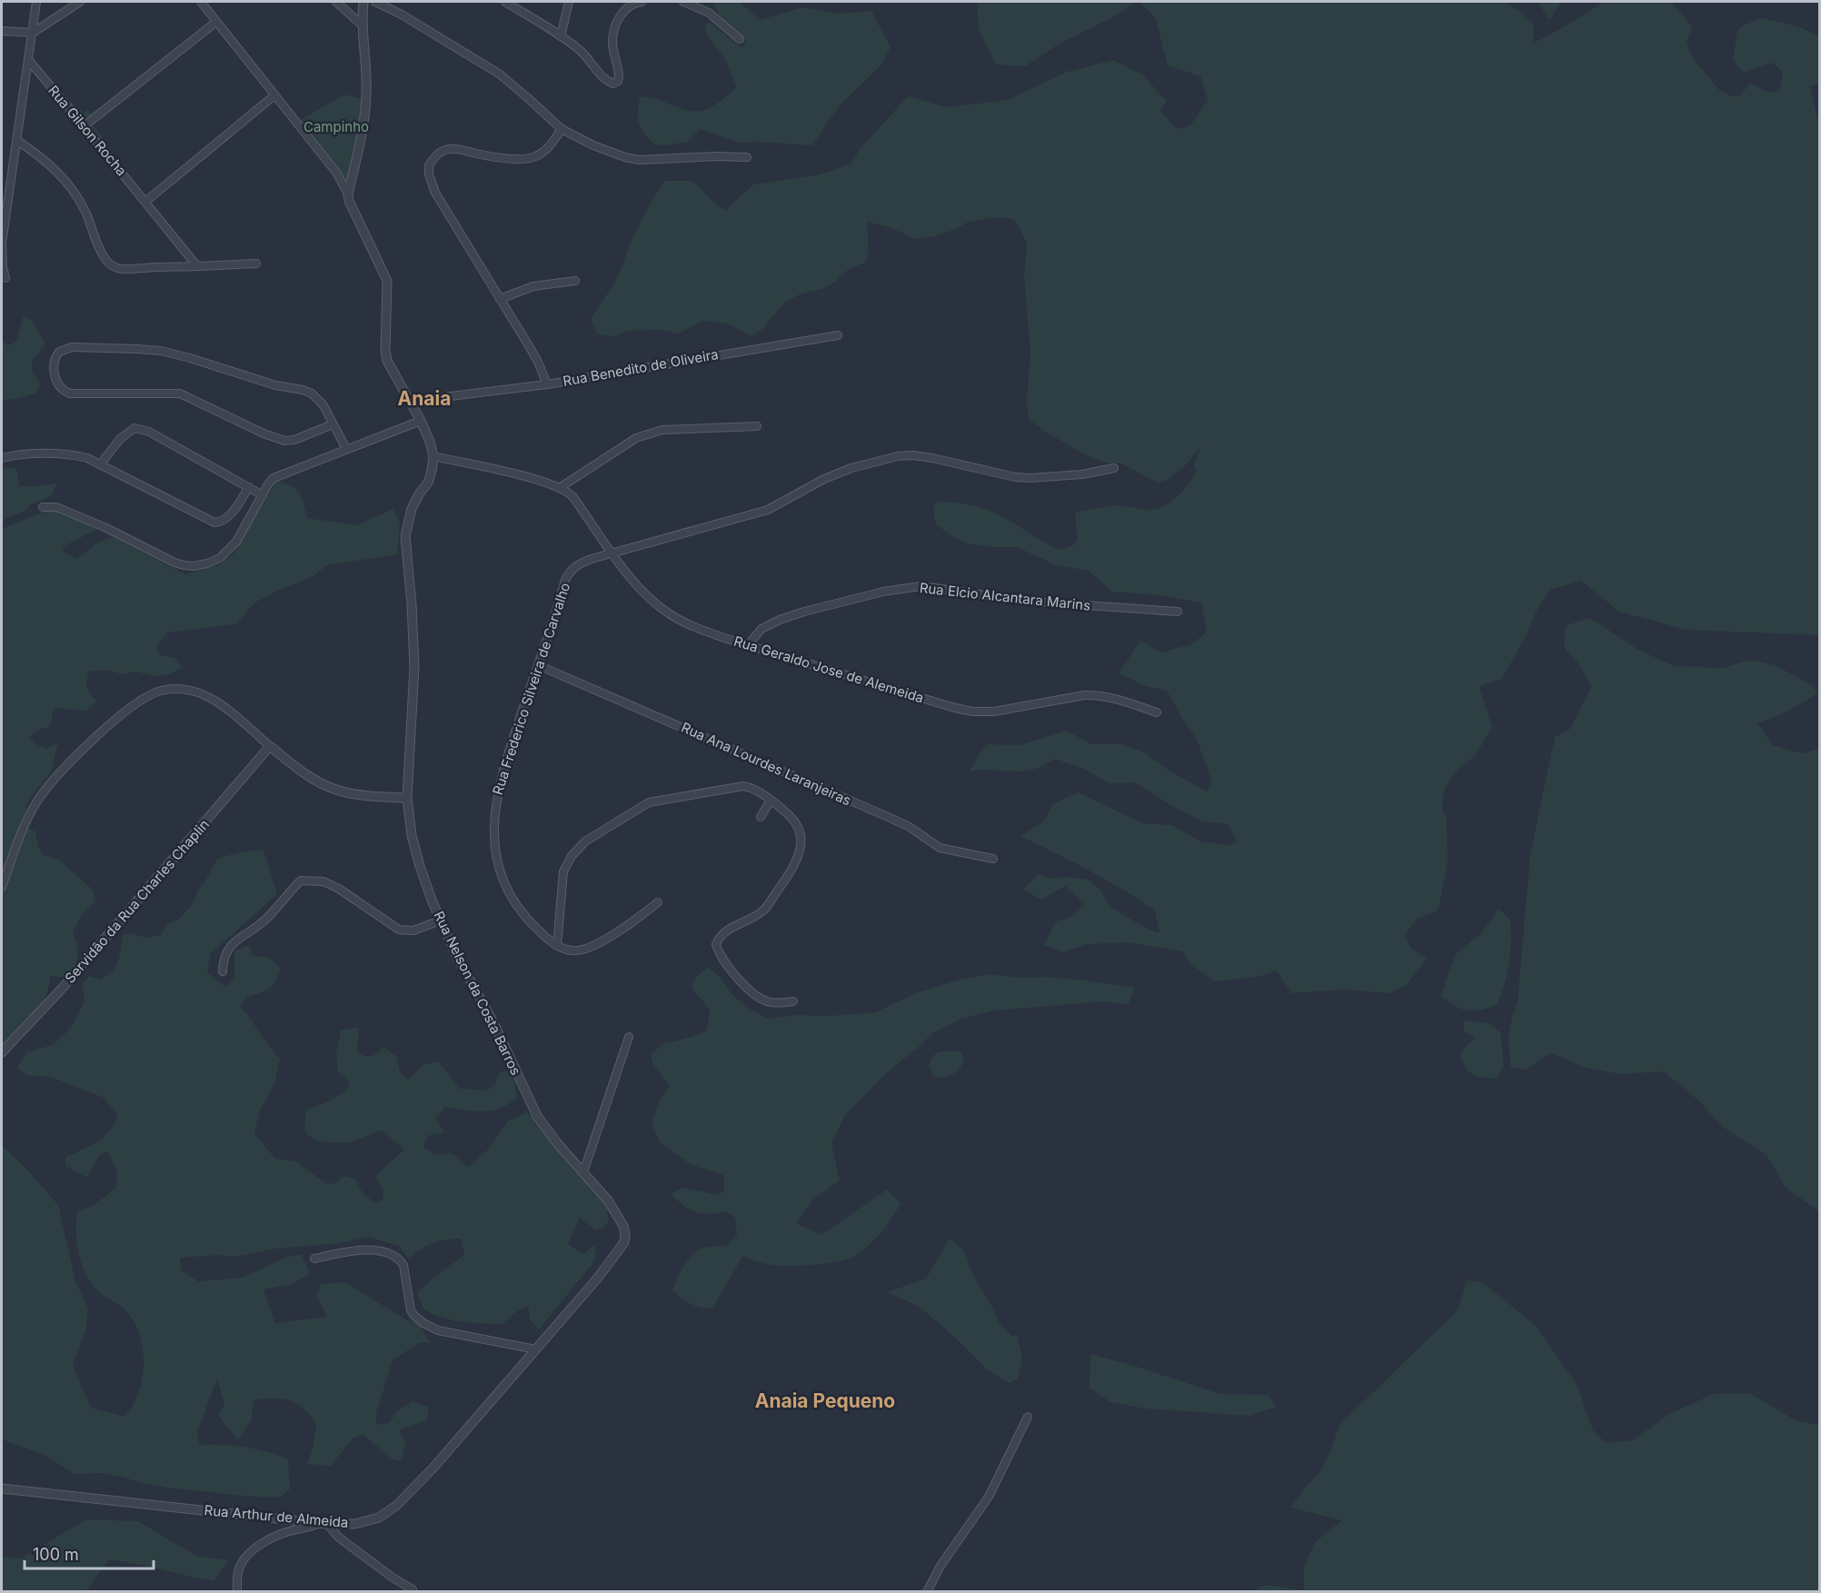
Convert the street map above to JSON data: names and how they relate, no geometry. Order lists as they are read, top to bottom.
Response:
{
  "streets": {
    "street": [
      "Rua Gilson Rocha",
      "Rua Benedito de Oliveira",
      "Rua Elcio Alcantara Marins",
      "Rua Geraldo Jose de Alemeida",
      "Rua Frederico Silveira de Carvalho",
      "Rua Ana Lourdes Laranjeiras",
      "Servidão da Rua Charles Chaplin",
      "Rua Nelson da Costa Barros",
      "Rua Arthur de Almeida"
    ]
  },
  "crossings": [
    ["Rua Elcio Alcantara Marins", "Rua Geraldo Jose de Alemeida"],
    ["Rua Geraldo Jose de Alemeida", "Rua Frederico Silveira de Carvalho"],
    ["Rua Frederico Silveira de Carvalho", "Rua Ana Lourdes Laranjeiras"],
    ["Rua Nelson da Costa Barros", "Rua Arthur de Almeida"]
  ],
  "districts": ["Anaia", "Anaia Pequeno"],
  "parks": ["Campinho"],
  "scale_bar": "100 m"
}
